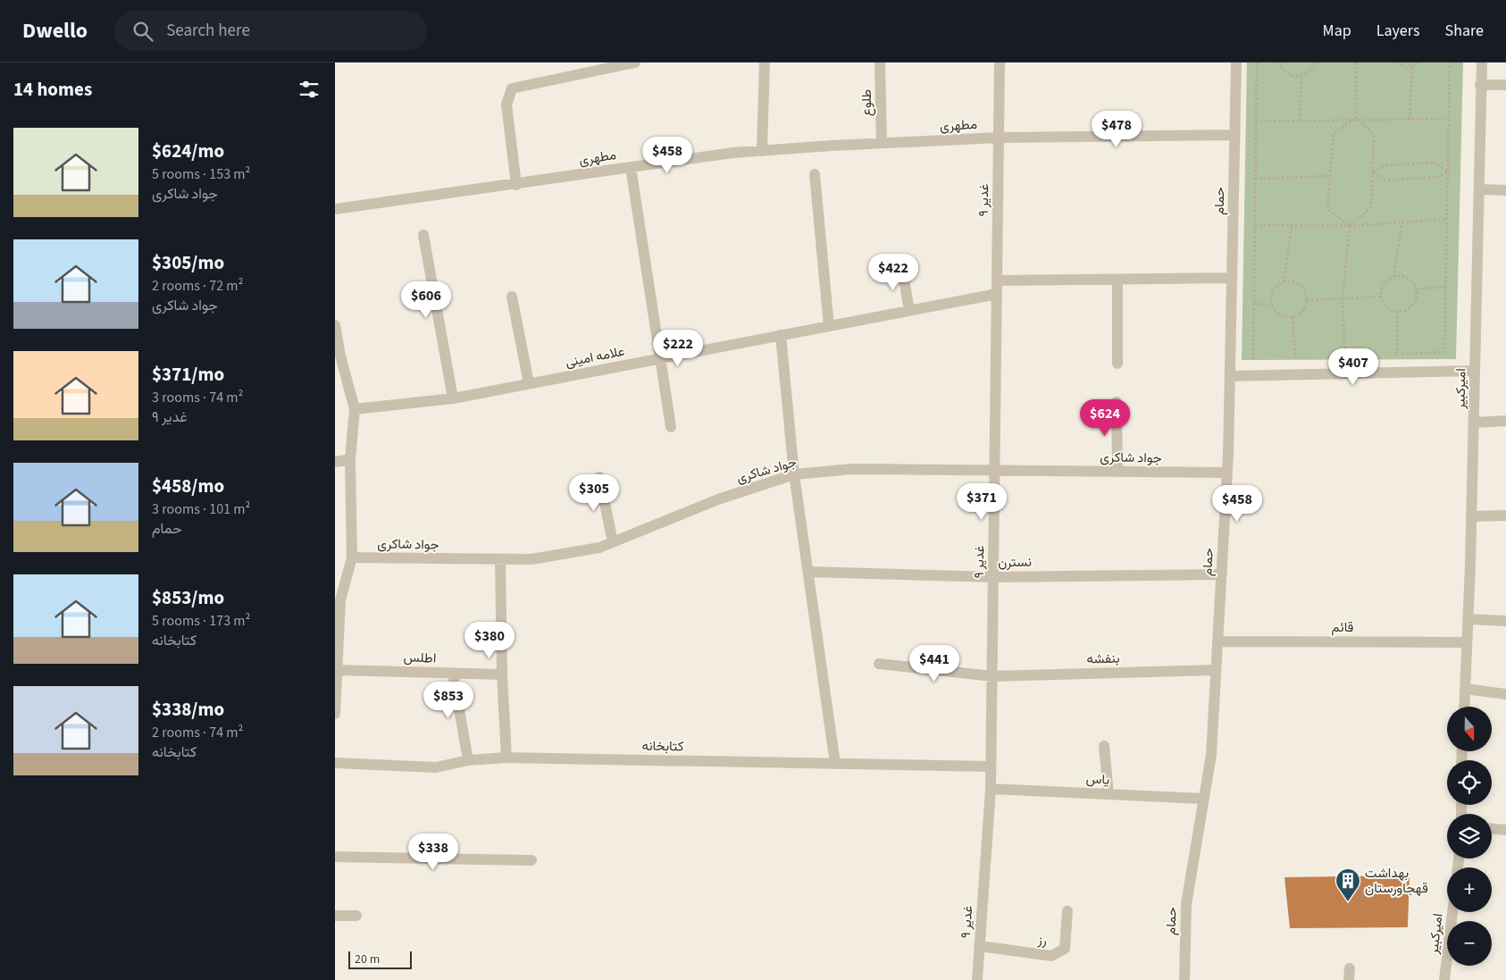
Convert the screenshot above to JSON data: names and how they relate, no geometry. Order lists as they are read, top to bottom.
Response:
{
  "streets": {
    "street": [
      "طلوع",
      "مطهری",
      "غدیر ۹",
      "حمام",
      "علامه امینی",
      "امیرکبیر",
      "جواد شاکری",
      "نسترن",
      "قائم",
      "اطلس",
      "بنفشه",
      "کتابخانه",
      "یاس",
      "رز"
    ]
  },
  "crossings": [
    ["طلوع", "مطهری"],
    ["مطهری", "غدیر ۹"],
    ["مطهری", "حمام"],
    ["غدیر ۹", "علامه امینی"],
    ["غدیر ۹", "جواد شاکری"],
    ["غدیر ۹", "نسترن"],
    ["غدیر ۹", "بنفشه"],
    ["غدیر ۹", "کتابخانه"],
    ["غدیر ۹", "یاس"],
    ["غدیر ۹", "رز"],
    ["حمام", "جواد شاکری"],
    ["حمام", "نسترن"],
    ["حمام", "قائم"],
    ["حمام", "بنفشه"],
    ["حمام", "یاس"],
    ["امیرکبیر", "قائم"]
  ],
  "places": {
    "building": ["بهداشت قهجاورستان"]
  },
  "scale_bar": "20 m",
  "north": "bottom",
  "page": {
    "header": "Dwello",
    "search": "Search here",
    "nav": ["Map", "Layers", "Share"],
    "heading": "14 homes",
    "price": [
      "$478",
      "$458",
      "$422",
      "$606",
      "$222",
      "$407",
      "$624",
      "$305",
      "$371",
      "$458",
      "$380",
      "$441",
      "$853",
      "$338"
    ],
    "list": [
      {
        "name": "$624/mo",
        "note": "5 rooms · 153 m² · جواد شاکری"
      },
      {
        "name": "$305/mo",
        "note": "2 rooms · 72 m² · جواد شاکری"
      },
      {
        "name": "$371/mo",
        "note": "3 rooms · 74 m² · غدیر ۹"
      },
      {
        "name": "$458/mo",
        "note": "3 rooms · 101 m² · حمام"
      },
      {
        "name": "$853/mo",
        "note": "5 rooms · 173 m² · کتابخانه"
      },
      {
        "name": "$338/mo",
        "note": "2 rooms · 74 m² · کتابخانه"
      }
    ],
    "map_buttons": ["+", "−"],
    "scale": "20 m"
  }
}
